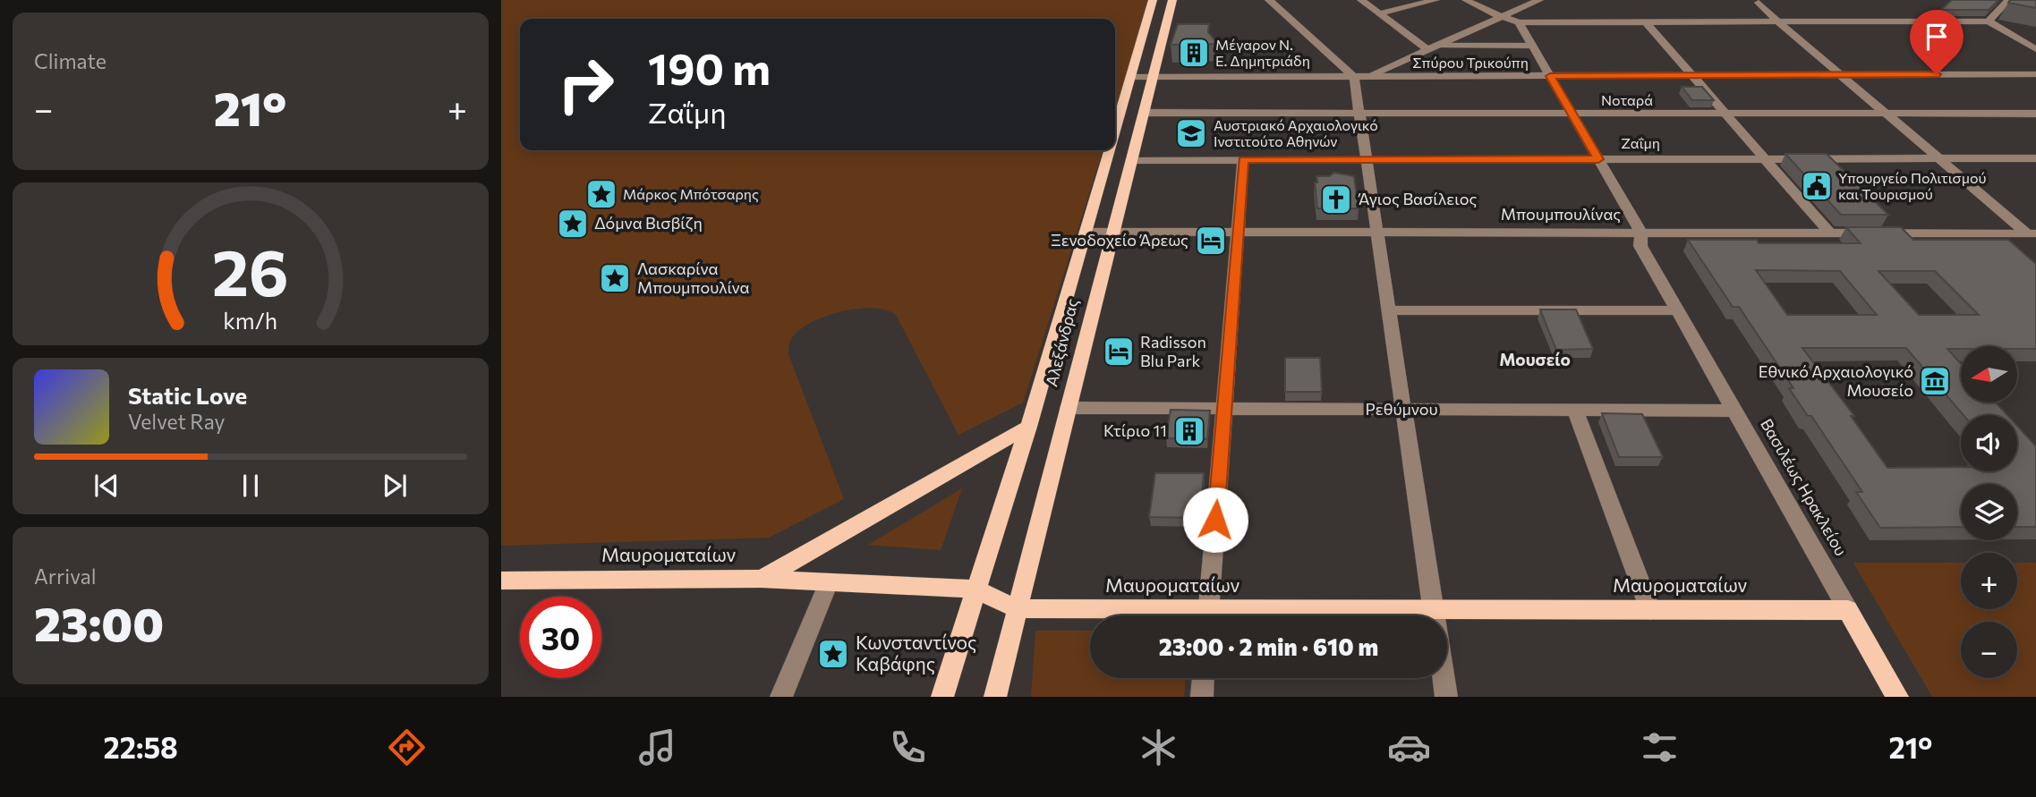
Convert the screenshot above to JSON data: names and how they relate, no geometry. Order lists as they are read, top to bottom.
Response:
{
  "streets": {
    "main road": ["Αλεξάνδρας", "Βασιλέως Ηρακλείου", "Μαυροματαίων"],
    "street": [
      "Σπύρου Τρικούπη",
      "Νοταρά",
      "Ζαΐμη",
      "Μπουμπουλίνας",
      "Ρεθύμνου"
    ]
  },
  "crossings": [
    ["Σπύρου Τρικούπη", "Αλεξάνδρας"],
    ["Σπύρου Τρικούπη", "Βασιλέως Ηρακλείου"],
    ["Νοταρά", "Αλεξάνδρας"],
    ["Νοταρά", "Βασιλέως Ηρακλείου"],
    ["Ζαΐμη", "Αλεξάνδρας"],
    ["Ζαΐμη", "Βασιλέως Ηρακλείου"],
    ["Μπουμπουλίνας", "Αλεξάνδρας"],
    ["Μπουμπουλίνας", "Βασιλέως Ηρακλείου"],
    ["Αλεξάνδρας", "Ρεθύμνου"],
    ["Αλεξάνδρας", "Μαυροματαίων"],
    ["Ρεθύμνου", "Βασιλέως Ηρακλείου"],
    ["Βασιλέως Ηρακλείου", "Μαυροματαίων"]
  ],
  "districts": ["Μουσείο"],
  "places": {
    "building": ["Μέγαρον Ν. Ε. Δημητριάδη", "Κτίριο 11"],
    "school or university": ["Αυστριακό Αρχαιολογικό Ινστιτούτο Αθηνών"],
    "public building": ["Υπουργείο Πολιτισμού και Τουρισμού"],
    "place": [
      "Μάρκος Μπότσαρης",
      "Δόμνα Βισβίζη",
      "Λασκαρίνα Μπουμπουλίνα",
      "Κωνσταντίνος Καβάφης"
    ],
    "church": ["Άγιος Βασίλειος"],
    "hotel": ["Ξενοδοχείο Άρεως", "Radisson Blu Park"],
    "museum": ["Εθνικό Αρχαιολογικό Μουσείο"]
  },
  "north": "left",
  "page": {
    "tile": [
      "Climate",
      ["Arrival", "23:00"]
    ],
    "turn": ["190 m", "Ζαΐμη"],
    "heat": ["−", "21°", "+"],
    "map_buttons": ["+", "−"],
    "song": ["Static Love", "Velvet Ray"],
    "limit": "30",
    "trip": "23:00 · 2 min · 610 m",
    "tabs": ["22:58", "21°"],
    "gauge": ["26", "km/h"]
  }
}
